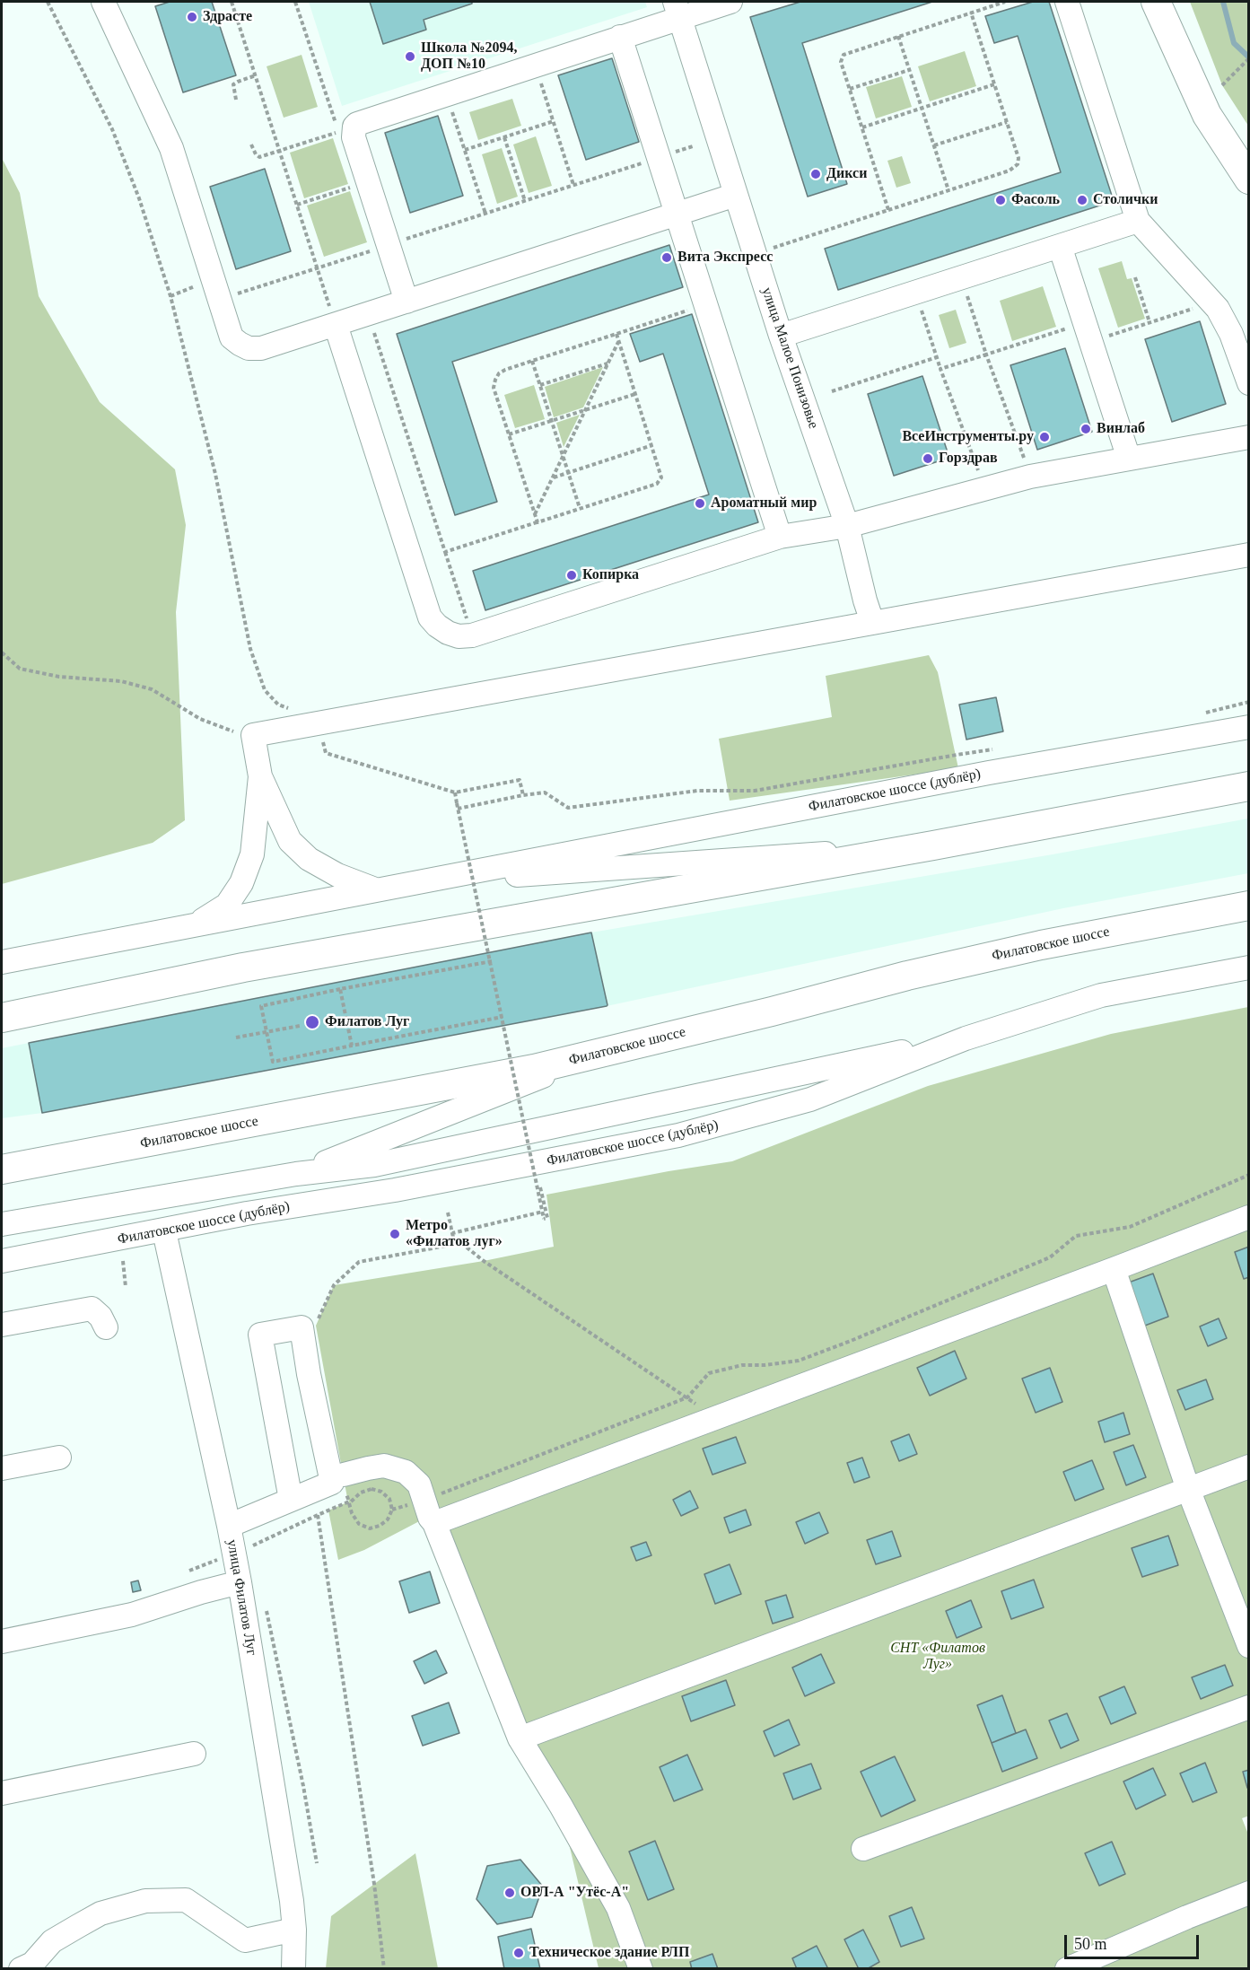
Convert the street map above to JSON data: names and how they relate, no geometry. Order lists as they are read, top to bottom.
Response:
{
  "streets": {
    "main road": ["Филатовское шоссе"],
    "street": ["улица Малое Понизовье", "Филатовское шоссе (дублёр)", "улица Филатов Луг"]
  },
  "crossings": [
    ["Филатовское шоссе (дублёр)", "улица Филатов Луг"]
  ],
  "parks": ["СНТ «Филатов Луг»"],
  "places": [
    "Здрасте",
    "Школа №2094, ДОП №10",
    "Дикси",
    "Фасоль",
    "Столички",
    "Вита Экспресс",
    "Винлаб",
    "ВсеИнструменты.ру",
    "Горздрав",
    "Ароматный мир",
    "Копирка",
    "Филатов Луг",
    "Метро «Филатов луг»",
    "ОРЛ-А \"Утёс-А\"",
    "Техническое здание РЛП"
  ],
  "scale_bar": "50 m"
}
